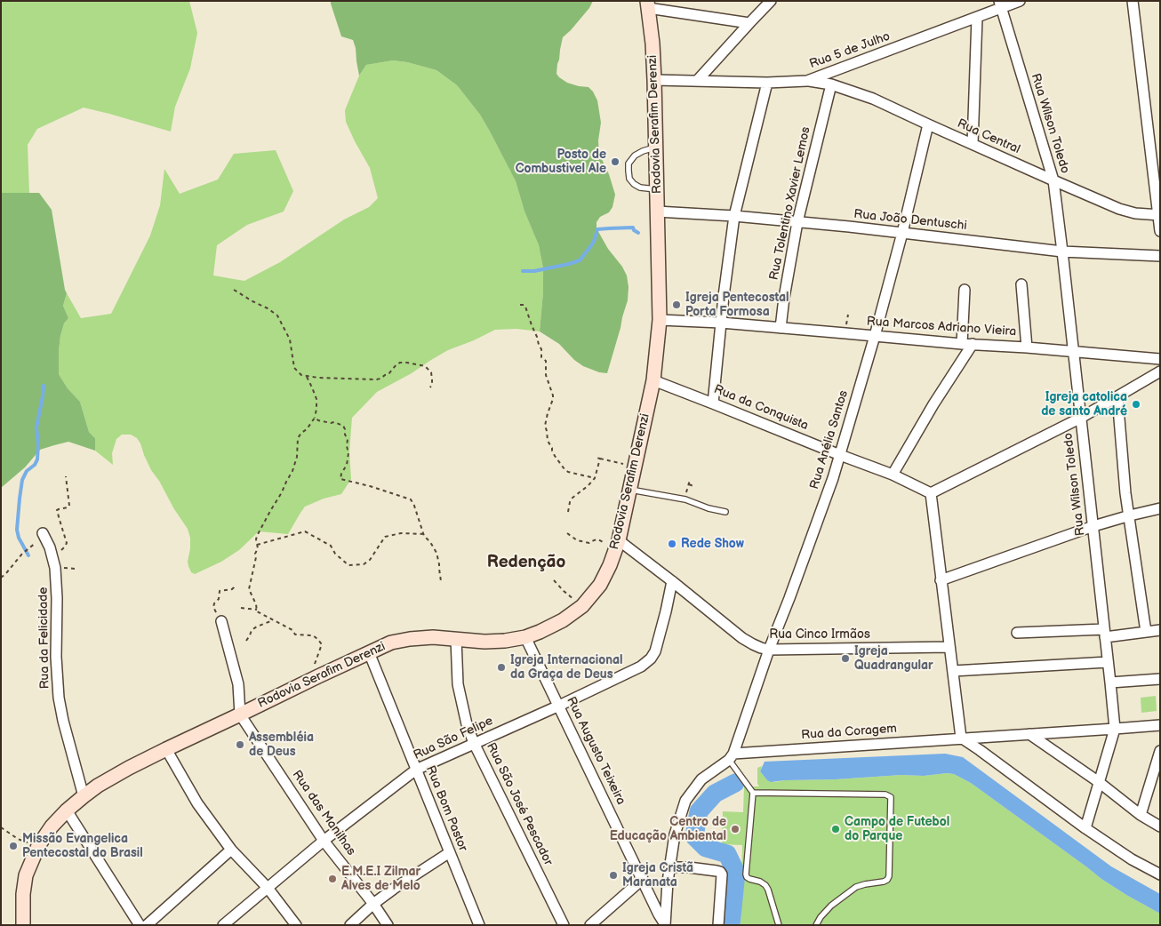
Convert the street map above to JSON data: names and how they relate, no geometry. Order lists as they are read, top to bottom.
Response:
{
  "streets": {
    "main road": ["Rodovia Serafim Derenzi"],
    "street": [
      "Rua 5 de Julho",
      "Rua Wilson Toledo",
      "Rua Central",
      "Rua Tolentino Xavier Lemos",
      "Rua João Dentuschi",
      "Rua Marcos Adriano Vieira",
      "Rua da Conquista",
      "Rua Anélia Santos",
      "Rua Cinco Irmãos",
      "Rua da Felicidade",
      "Rua da Coragem",
      "Rua São Felipe",
      "Rua Augusto Teixeira",
      "Rua São José Pescador",
      "Rua Bom Pastor",
      "Rua das Manilhas"
    ]
  },
  "crossings": [
    ["Rua 5 de Julho", "Rua Wilson Toledo"],
    ["Rua 5 de Julho", "Rodovia Serafim Derenzi"],
    ["Rua 5 de Julho", "Rua Central"],
    ["Rua Wilson Toledo", "Rua Central"],
    ["Rua Wilson Toledo", "Rua João Dentuschi"],
    ["Rua Wilson Toledo", "Rua Marcos Adriano Vieira"],
    ["Rua Wilson Toledo", "Rua da Coragem"],
    ["Rodovia Serafim Derenzi", "Rua João Dentuschi"],
    ["Rodovia Serafim Derenzi", "Rua Marcos Adriano Vieira"],
    ["Rodovia Serafim Derenzi", "Rua da Conquista"],
    ["Rodovia Serafim Derenzi", "Rua Cinco Irmãos"],
    ["Rodovia Serafim Derenzi", "Rua da Felicidade"],
    ["Rodovia Serafim Derenzi", "Rua Augusto Teixeira"],
    ["Rodovia Serafim Derenzi", "Rua São José Pescador"],
    ["Rodovia Serafim Derenzi", "Rua Bom Pastor"],
    ["Rodovia Serafim Derenzi", "Rua das Manilhas"],
    ["Rua Central", "Rua Tolentino Xavier Lemos"],
    ["Rua Central", "Rua Anélia Santos"],
    ["Rua Tolentino Xavier Lemos", "Rua João Dentuschi"],
    ["Rua Tolentino Xavier Lemos", "Rua Marcos Adriano Vieira"],
    ["Rua João Dentuschi", "Rua Anélia Santos"],
    ["Rua Marcos Adriano Vieira", "Rua Anélia Santos"],
    ["Rua da Conquista", "Rua Anélia Santos"],
    ["Rua Anélia Santos", "Rua Cinco Irmãos"],
    ["Rua Anélia Santos", "Rua da Coragem"],
    ["Rua Cinco Irmãos", "Rua São Felipe"],
    ["Rua São Felipe", "Rua Augusto Teixeira"],
    ["Rua São Felipe", "Rua São José Pescador"],
    ["Rua São Felipe", "Rua Bom Pastor"],
    ["Rua São Felipe", "Rua das Manilhas"]
  ],
  "districts": ["Redenção"],
  "places": [
    "Posto de Combustivel Ale",
    "Igreja Pentecostal Porta Formosa",
    "Igreja catolica de santo André",
    "Rede Show",
    "Igreja Quadrangular",
    "Igreja Internacional da Graça de Deus",
    "Assembléia de Deus",
    "Centro de Educação Ambiental",
    "Campo de Futebol do Parque",
    "Missão Evangelica Pentecostal do Brasil",
    "Igreja Cristã Maranata",
    "E.M.E.I Zilmar Alves de Melo"
  ]
}
